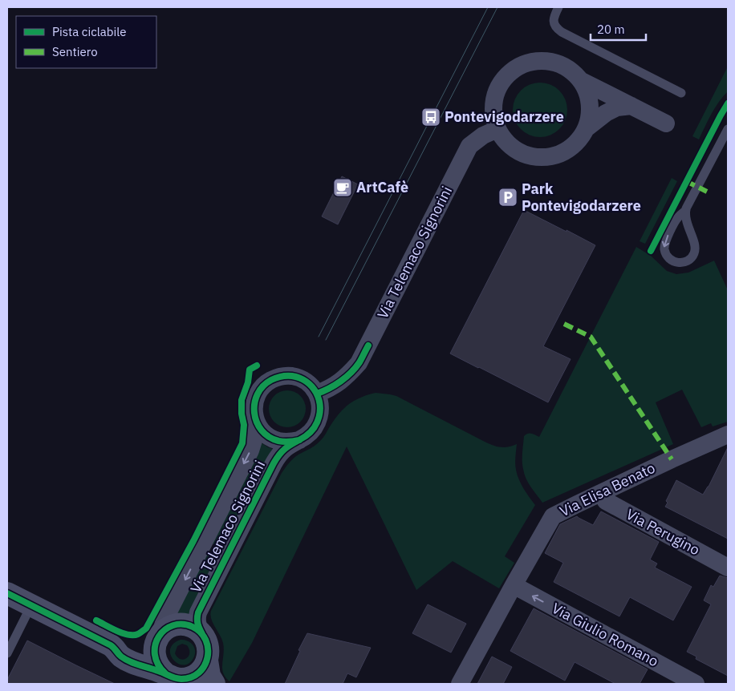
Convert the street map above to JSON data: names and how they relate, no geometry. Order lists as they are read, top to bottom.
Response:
{
  "streets": {
    "street": [
      "Via Telemaco Signorini",
      "Via Elisa Benato",
      "Via Perugino",
      "Via Giulio Romano"
    ]
  },
  "crossings": [
    ["Via Elisa Benato", "Via Perugino"],
    ["Via Elisa Benato", "Via Giulio Romano"]
  ],
  "one_way": ["Via Giulio Romano"],
  "places": {
    "bus stop": ["Pontevigodarzere"],
    "cafe": ["ArtCafè"],
    "parking": ["Park Pontevigodarzere"]
  },
  "legend": ["Pista ciclabile", "Sentiero"],
  "scale_bar": "20 m"
}
